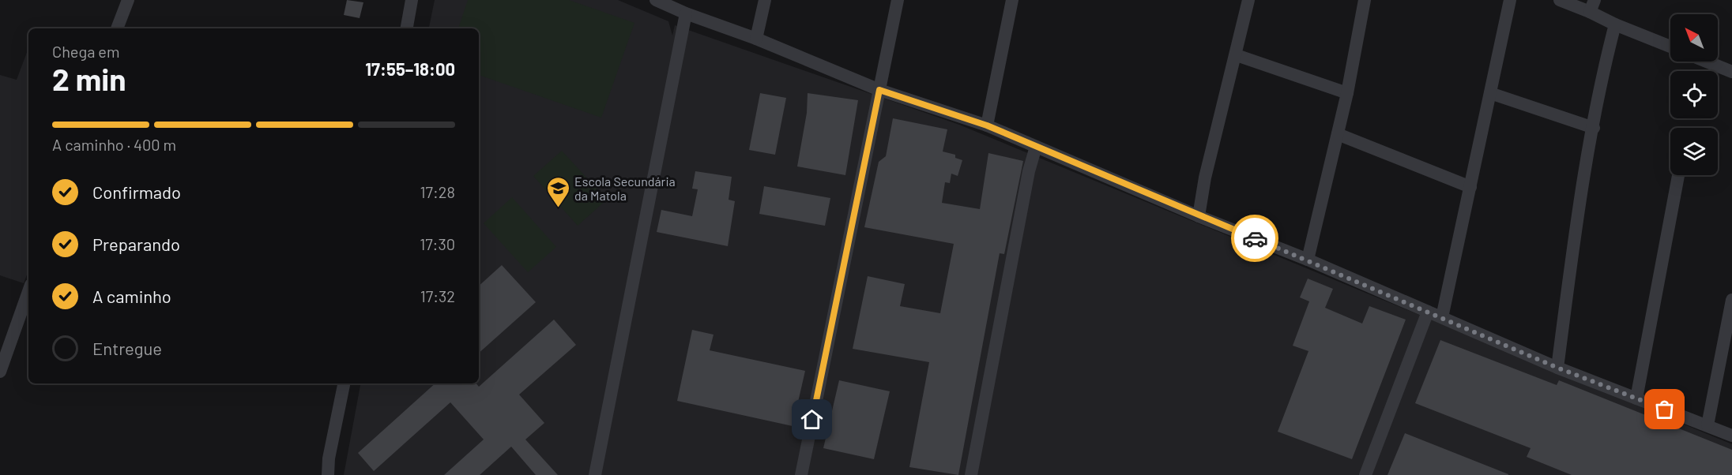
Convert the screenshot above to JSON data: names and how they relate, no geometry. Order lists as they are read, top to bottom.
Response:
{
  "places": {
    "school or university": ["Escola Secundária da Matola"]
  },
  "north": "top left",
  "page": {
    "heading": ["2 min", "Chega em", "17:55–18:00"],
    "bar": "A caminho · 400 m",
    "list": [
      ["Confirmado", "17:28"],
      ["Preparando", "17:30"],
      ["A caminho", "17:32"],
      "Entregue"
    ]
  }
}
